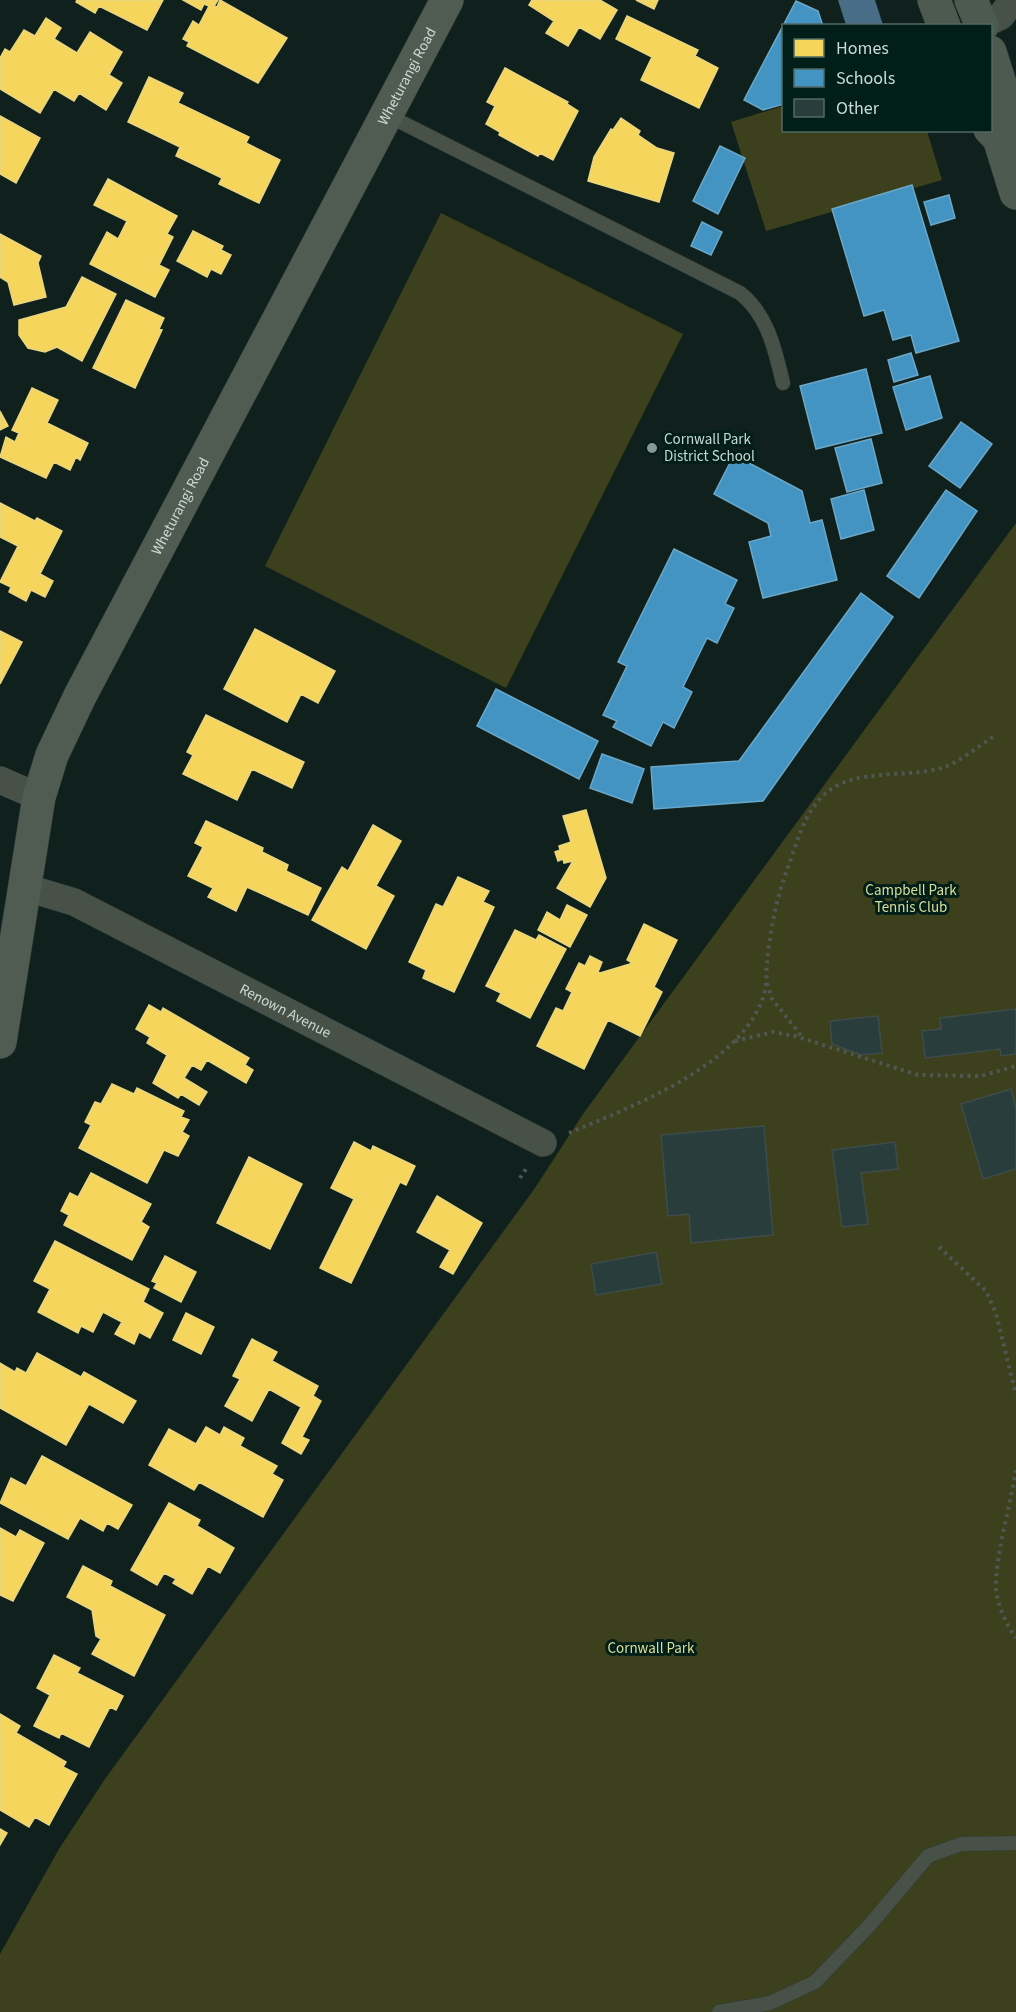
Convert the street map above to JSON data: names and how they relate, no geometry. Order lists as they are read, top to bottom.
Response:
{
  "streets": {
    "street": ["Wheturangi Road", "Renown Avenue"]
  },
  "crossings": [
    ["Wheturangi Road", "Renown Avenue"]
  ],
  "parks": ["Campbell Park Tennis Club", "Cornwall Park"],
  "places": ["Cornwall Park District School"],
  "legend": ["Homes", "Schools", "Other"]
}
